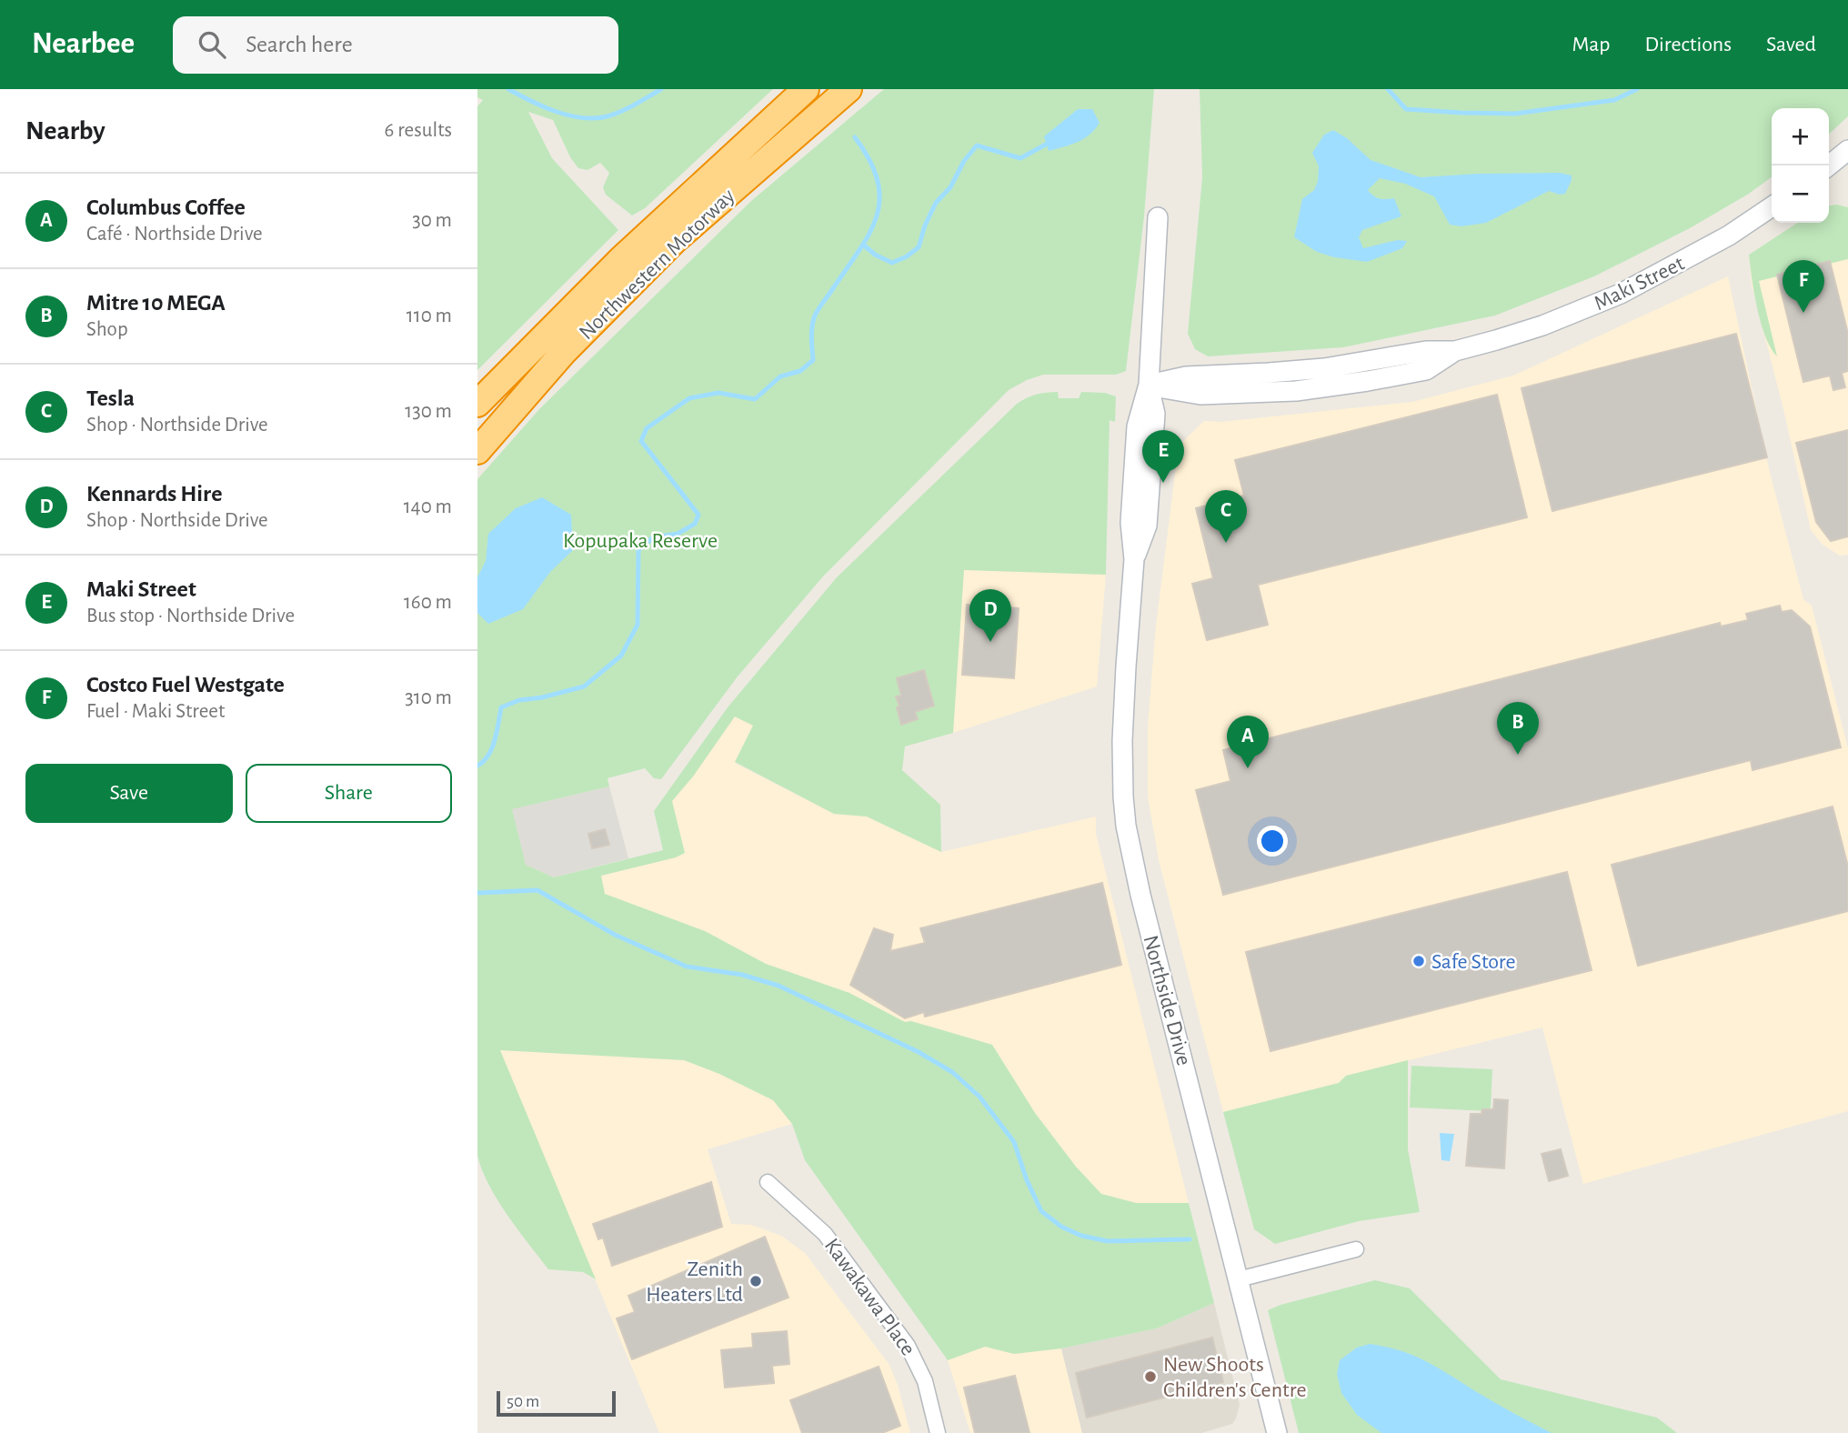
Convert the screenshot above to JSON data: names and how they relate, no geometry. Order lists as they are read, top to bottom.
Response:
{
  "streets": {
    "highway": ["Northwestern Motorway"],
    "street": ["Maki Street", "Northside Drive", "Kawakawa Place"]
  },
  "crossings": [
    ["Maki Street", "Northside Drive"]
  ],
  "parks": ["Kopupaka Reserve"],
  "places": ["Safe Store", "Zenith Heaters Ltd", "New Shoots Children's Centre"],
  "scale_bar": "50 m",
  "page": {
    "header": "Nearbee",
    "search": "Search here",
    "nav": ["Map", "Directions", "Saved"],
    "heading": ["Nearby", "6 results"],
    "map_buttons": ["+", "−"],
    "list": [
      {
        "mark": "A",
        "name": "Columbus Coffee",
        "note": "Café · Northside Drive",
        "value": "30 m"
      },
      {
        "mark": "B",
        "name": "Mitre 10 MEGA",
        "note": "Shop",
        "value": "110 m"
      },
      {
        "mark": "C",
        "name": "Tesla",
        "note": "Shop · Northside Drive",
        "value": "130 m"
      },
      {
        "mark": "D",
        "name": "Kennards Hire",
        "note": "Shop · Northside Drive",
        "value": "140 m"
      },
      {
        "mark": "E",
        "name": "Maki Street",
        "note": "Bus stop · Northside Drive",
        "value": "160 m"
      },
      {
        "mark": "F",
        "name": "Costco Fuel Westgate",
        "note": "Fuel · Maki Street",
        "value": "310 m"
      }
    ],
    "pins": [
      "F",
      "E",
      "C",
      "D",
      "B",
      "A"
    ],
    "buttons": ["Save", "Share"],
    "scale": "50 m"
  }
}
